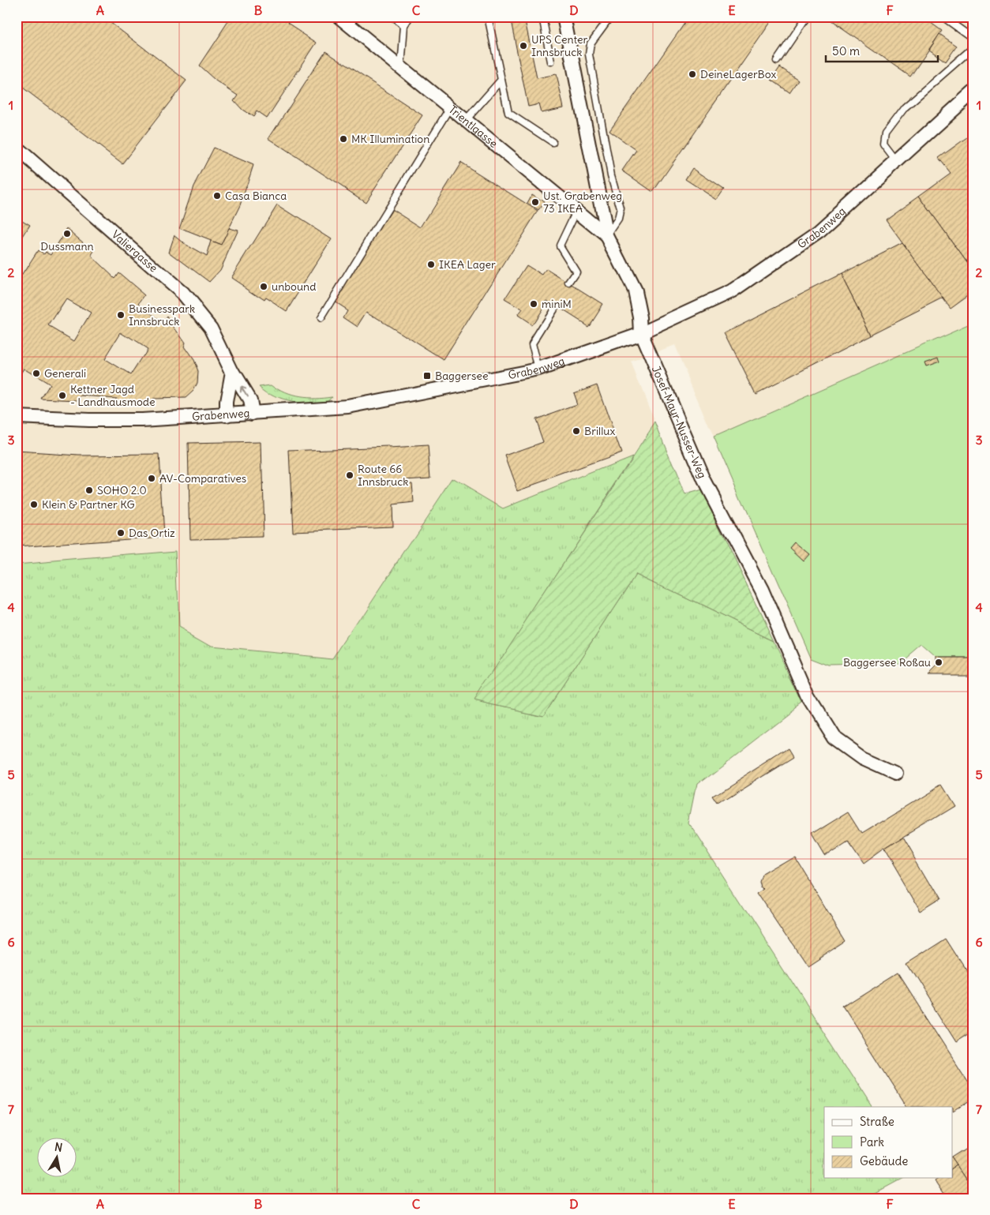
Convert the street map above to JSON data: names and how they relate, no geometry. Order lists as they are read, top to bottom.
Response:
{
  "streets": {
    "street": [
      "Trientlgasse",
      "Grabenweg",
      "Valiergasse",
      "Josef-Mayr-Nusser-Weg"
    ]
  },
  "crossings": [
    ["Trientlgasse", "Josef-Mayr-Nusser-Weg"],
    ["Grabenweg", "Valiergasse"],
    ["Grabenweg", "Josef-Mayr-Nusser-Weg"]
  ],
  "places": {
    "other": [
      "UPS Center Innsbruck",
      "DeineLagerBox",
      "MK Illumination",
      "Casa Bianca",
      "Ust. Grabenweg 73 IKEA",
      "Dussmann",
      "IKEA Lager",
      "unbound",
      "miniM",
      "Businesspark Innsbruck",
      "Generali",
      "Kettner Jagd - Landhausmode",
      "Brillux",
      "Route 66 Innsbruck",
      "AV-Comparatives",
      "SOHO 2.0",
      "Klein & Partner KG",
      "Das Ortiz",
      "Baggersee Roßau"
    ],
    "transit": ["Baggersee"]
  },
  "legend": ["Straße", "Park", "Gebäude"],
  "scale_bar": "50 m",
  "north": "top",
  "grid": {
    "columns": [
      "A",
      "B",
      "C",
      "D",
      "E",
      "F"
    ],
    "rows": [
      "1",
      "2",
      "3",
      "4",
      "5",
      "6",
      "7"
    ]
  }
}
